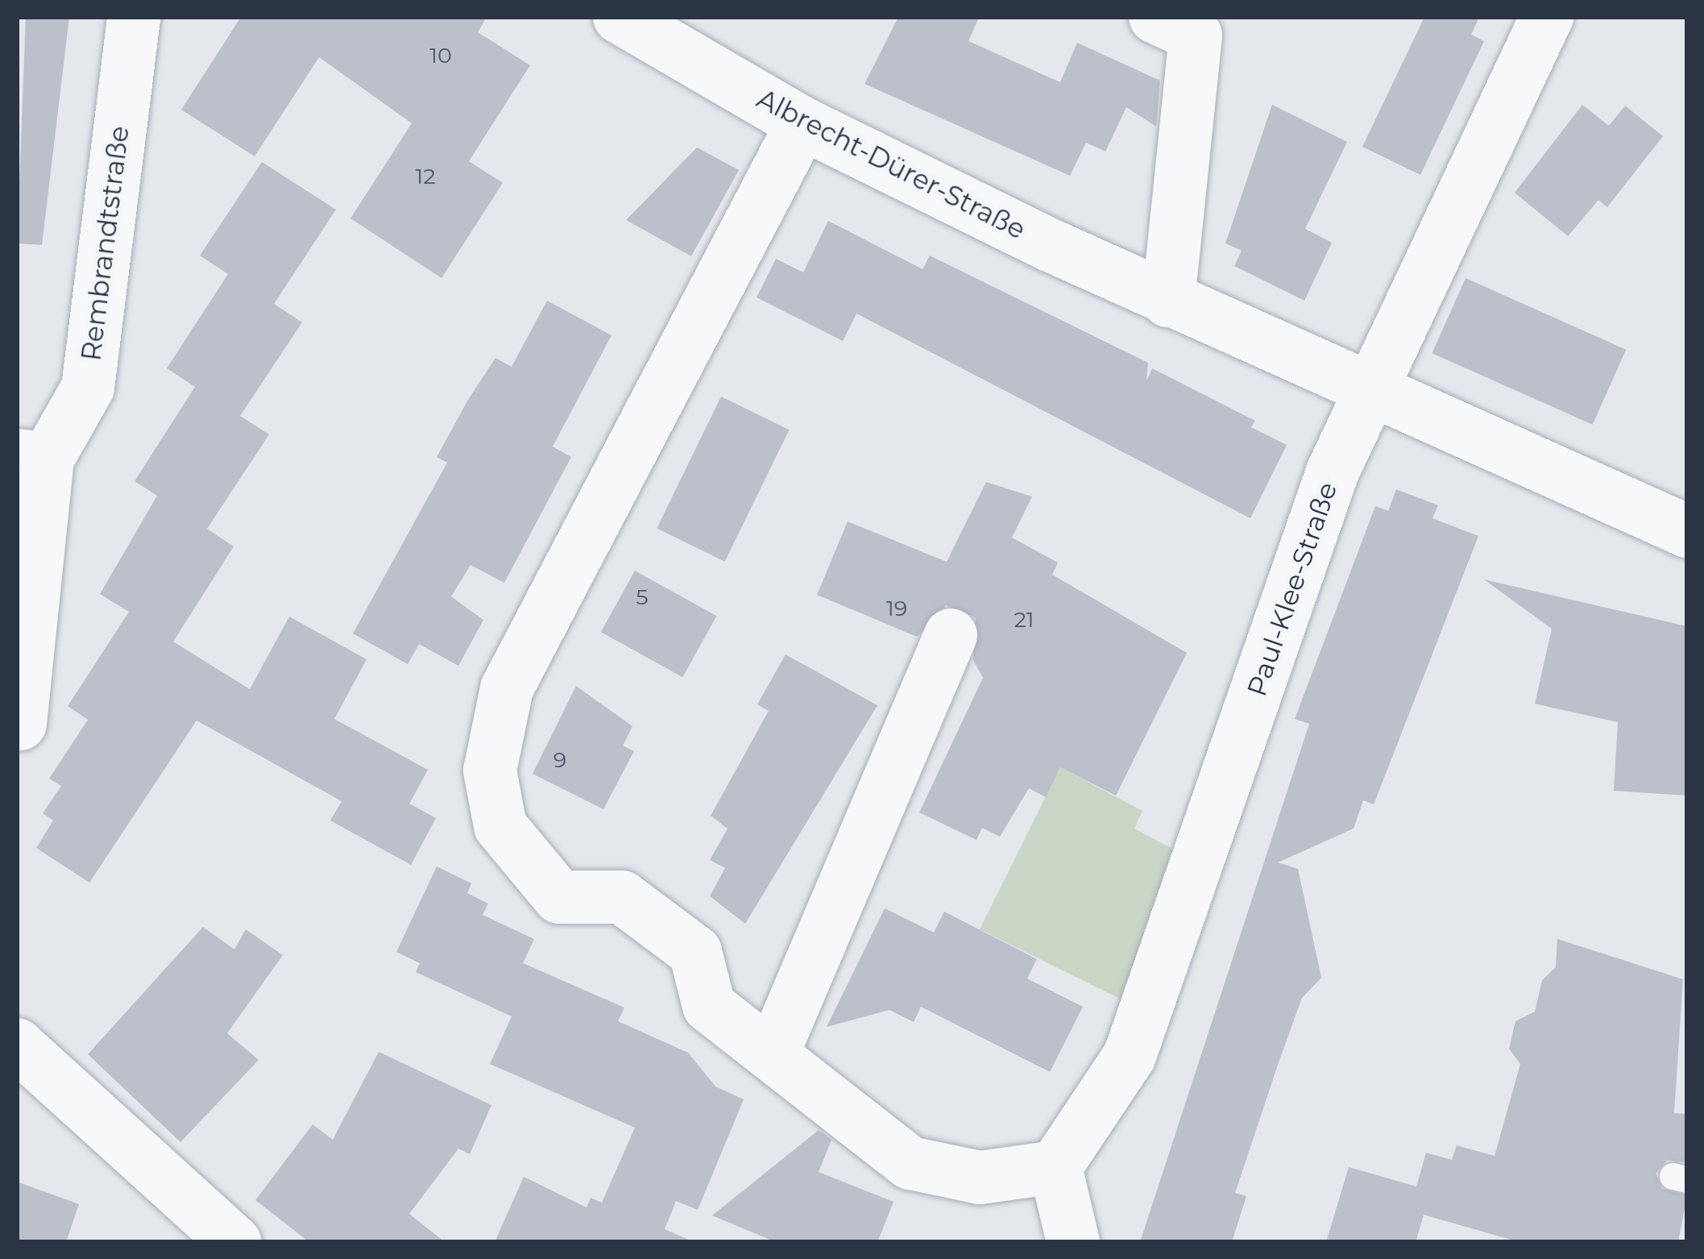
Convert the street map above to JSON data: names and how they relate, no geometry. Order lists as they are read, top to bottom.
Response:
{
  "streets": {
    "street": ["Albrecht-Dürer-Straße", "Rembrandtstraße", "Paul-Klee-Straße"]
  },
  "crossings": [
    ["Albrecht-Dürer-Straße", "Paul-Klee-Straße"]
  ],
  "house_numbers": [
    "10",
    "12",
    "5",
    "19",
    "21",
    "9"
  ]
}
